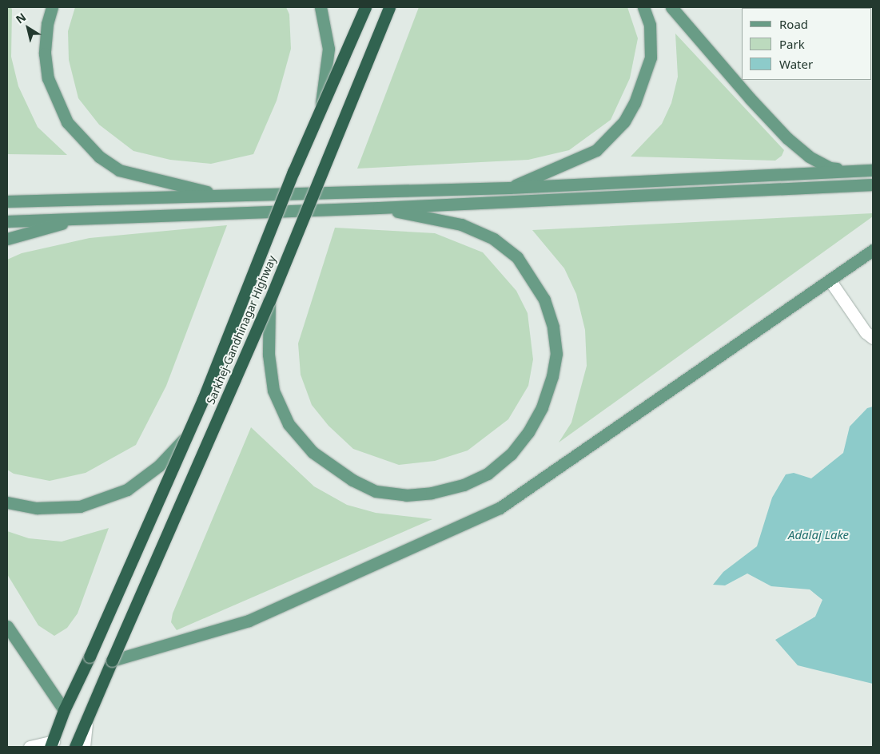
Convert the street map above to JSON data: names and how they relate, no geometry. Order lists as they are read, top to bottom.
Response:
{
  "streets": {
    "highway": ["Sarkhej-Gandhinagar Highway"]
  },
  "water": ["Adalaj Lake"],
  "legend": ["Road", "Park", "Water"],
  "north": "top left"
}
